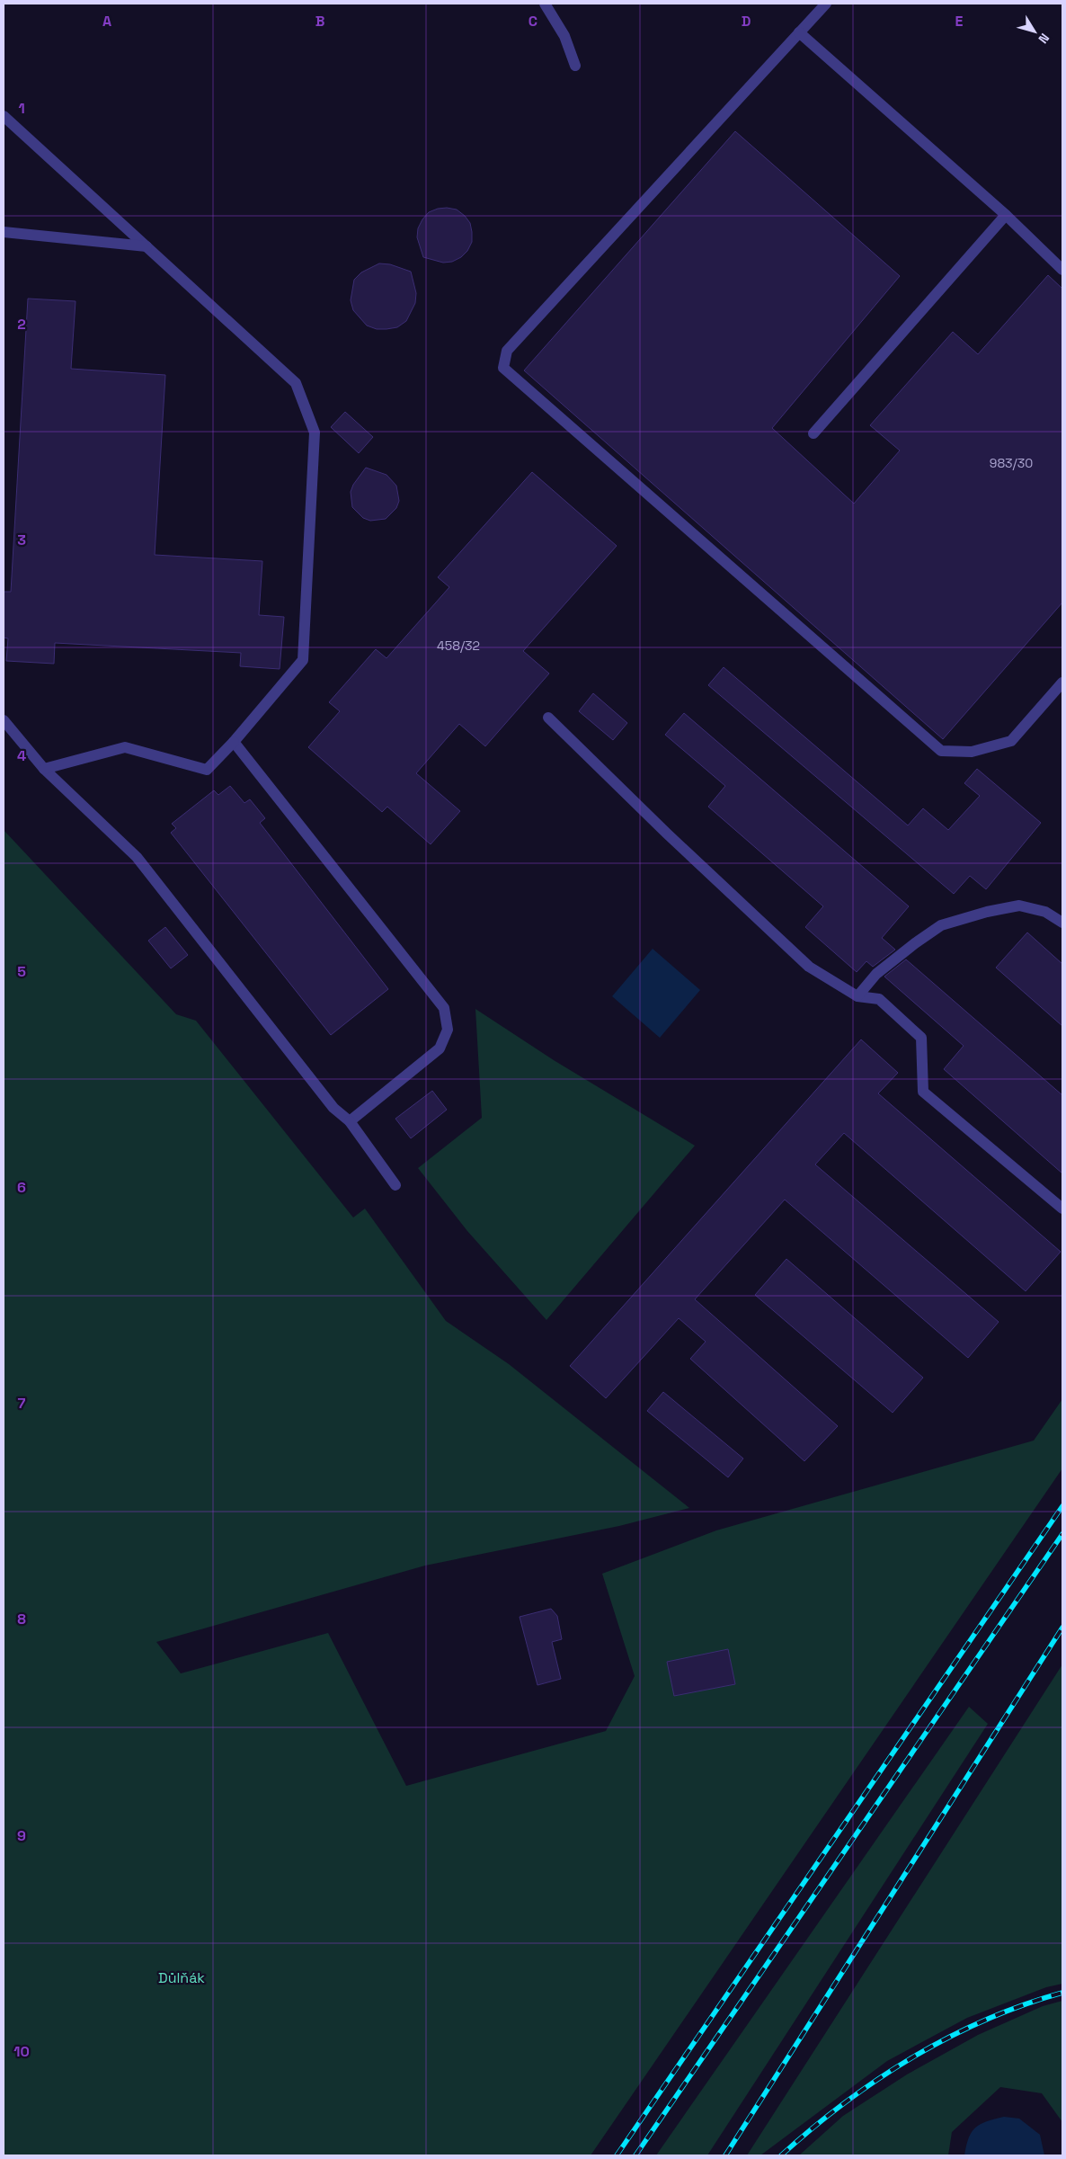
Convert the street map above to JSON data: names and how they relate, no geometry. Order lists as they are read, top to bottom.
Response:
{
  "parks": ["Důlňák"],
  "house_numbers": ["983/30", "458/32"],
  "north": "bottom right",
  "grid": {
    "columns": [
      "A",
      "B",
      "C",
      "D",
      "E"
    ],
    "rows": [
      "1",
      "2",
      "3",
      "4",
      "5",
      "6",
      "7",
      "8",
      "9",
      "10"
    ]
  }
}
